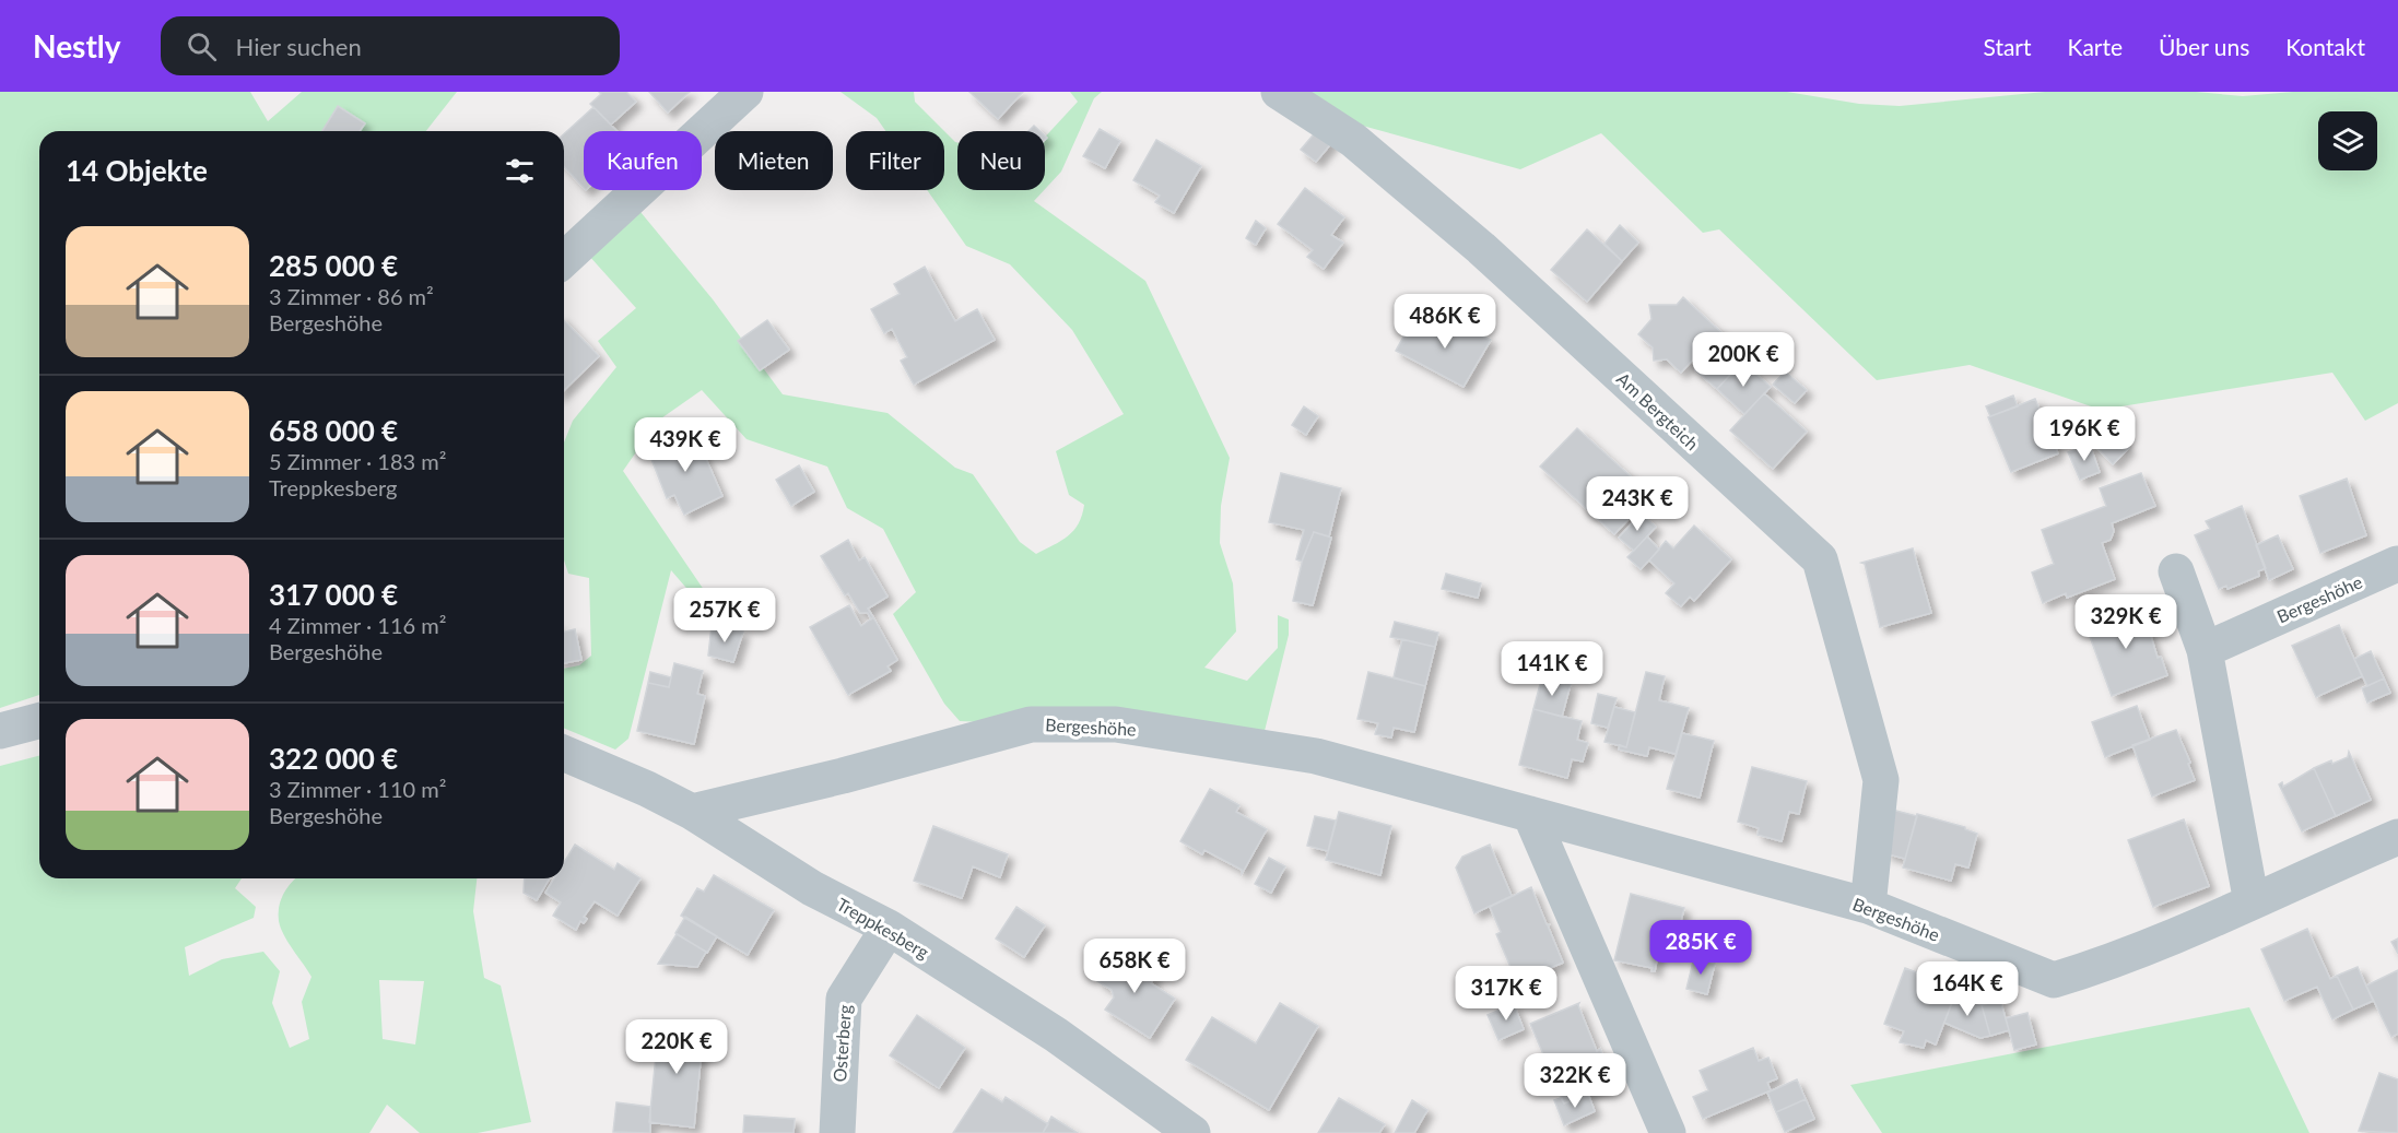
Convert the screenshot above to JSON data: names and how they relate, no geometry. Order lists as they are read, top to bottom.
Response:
{
  "streets": {
    "street": [
      "Am Bergteich",
      "Bergeshöhe",
      "Treppkesberg",
      "Osterberg"
    ]
  },
  "crossings": [
    ["Am Bergteich", "Bergeshöhe"],
    ["Bergeshöhe", "Treppkesberg"],
    ["Treppkesberg", "Osterberg"]
  ],
  "page": {
    "header": "Nestly",
    "search": "Hier suchen",
    "nav": [
      "Start",
      "Karte",
      "Über uns",
      "Kontakt"
    ],
    "chip": [
      "Kaufen",
      "Mieten",
      "Filter",
      "Neu"
    ],
    "heading": "14 Objekte",
    "list": [
      {
        "name": "285 000 €",
        "note": "3 Zimmer · 86 m² · Bergeshöhe"
      },
      {
        "name": "658 000 €",
        "note": "5 Zimmer · 183 m² · Treppkesberg"
      },
      {
        "name": "317 000 €",
        "note": "4 Zimmer · 116 m² · Bergeshöhe"
      },
      {
        "name": "322 000 €",
        "note": "3 Zimmer · 110 m² · Bergeshöhe"
      }
    ],
    "price": [
      "486K €",
      "200K €",
      "196K €",
      "439K €",
      "243K €",
      "257K €",
      "329K €",
      "141K €",
      "285K €",
      "658K €",
      "164K €",
      "317K €",
      "220K €",
      "322K €"
    ]
  }
}
